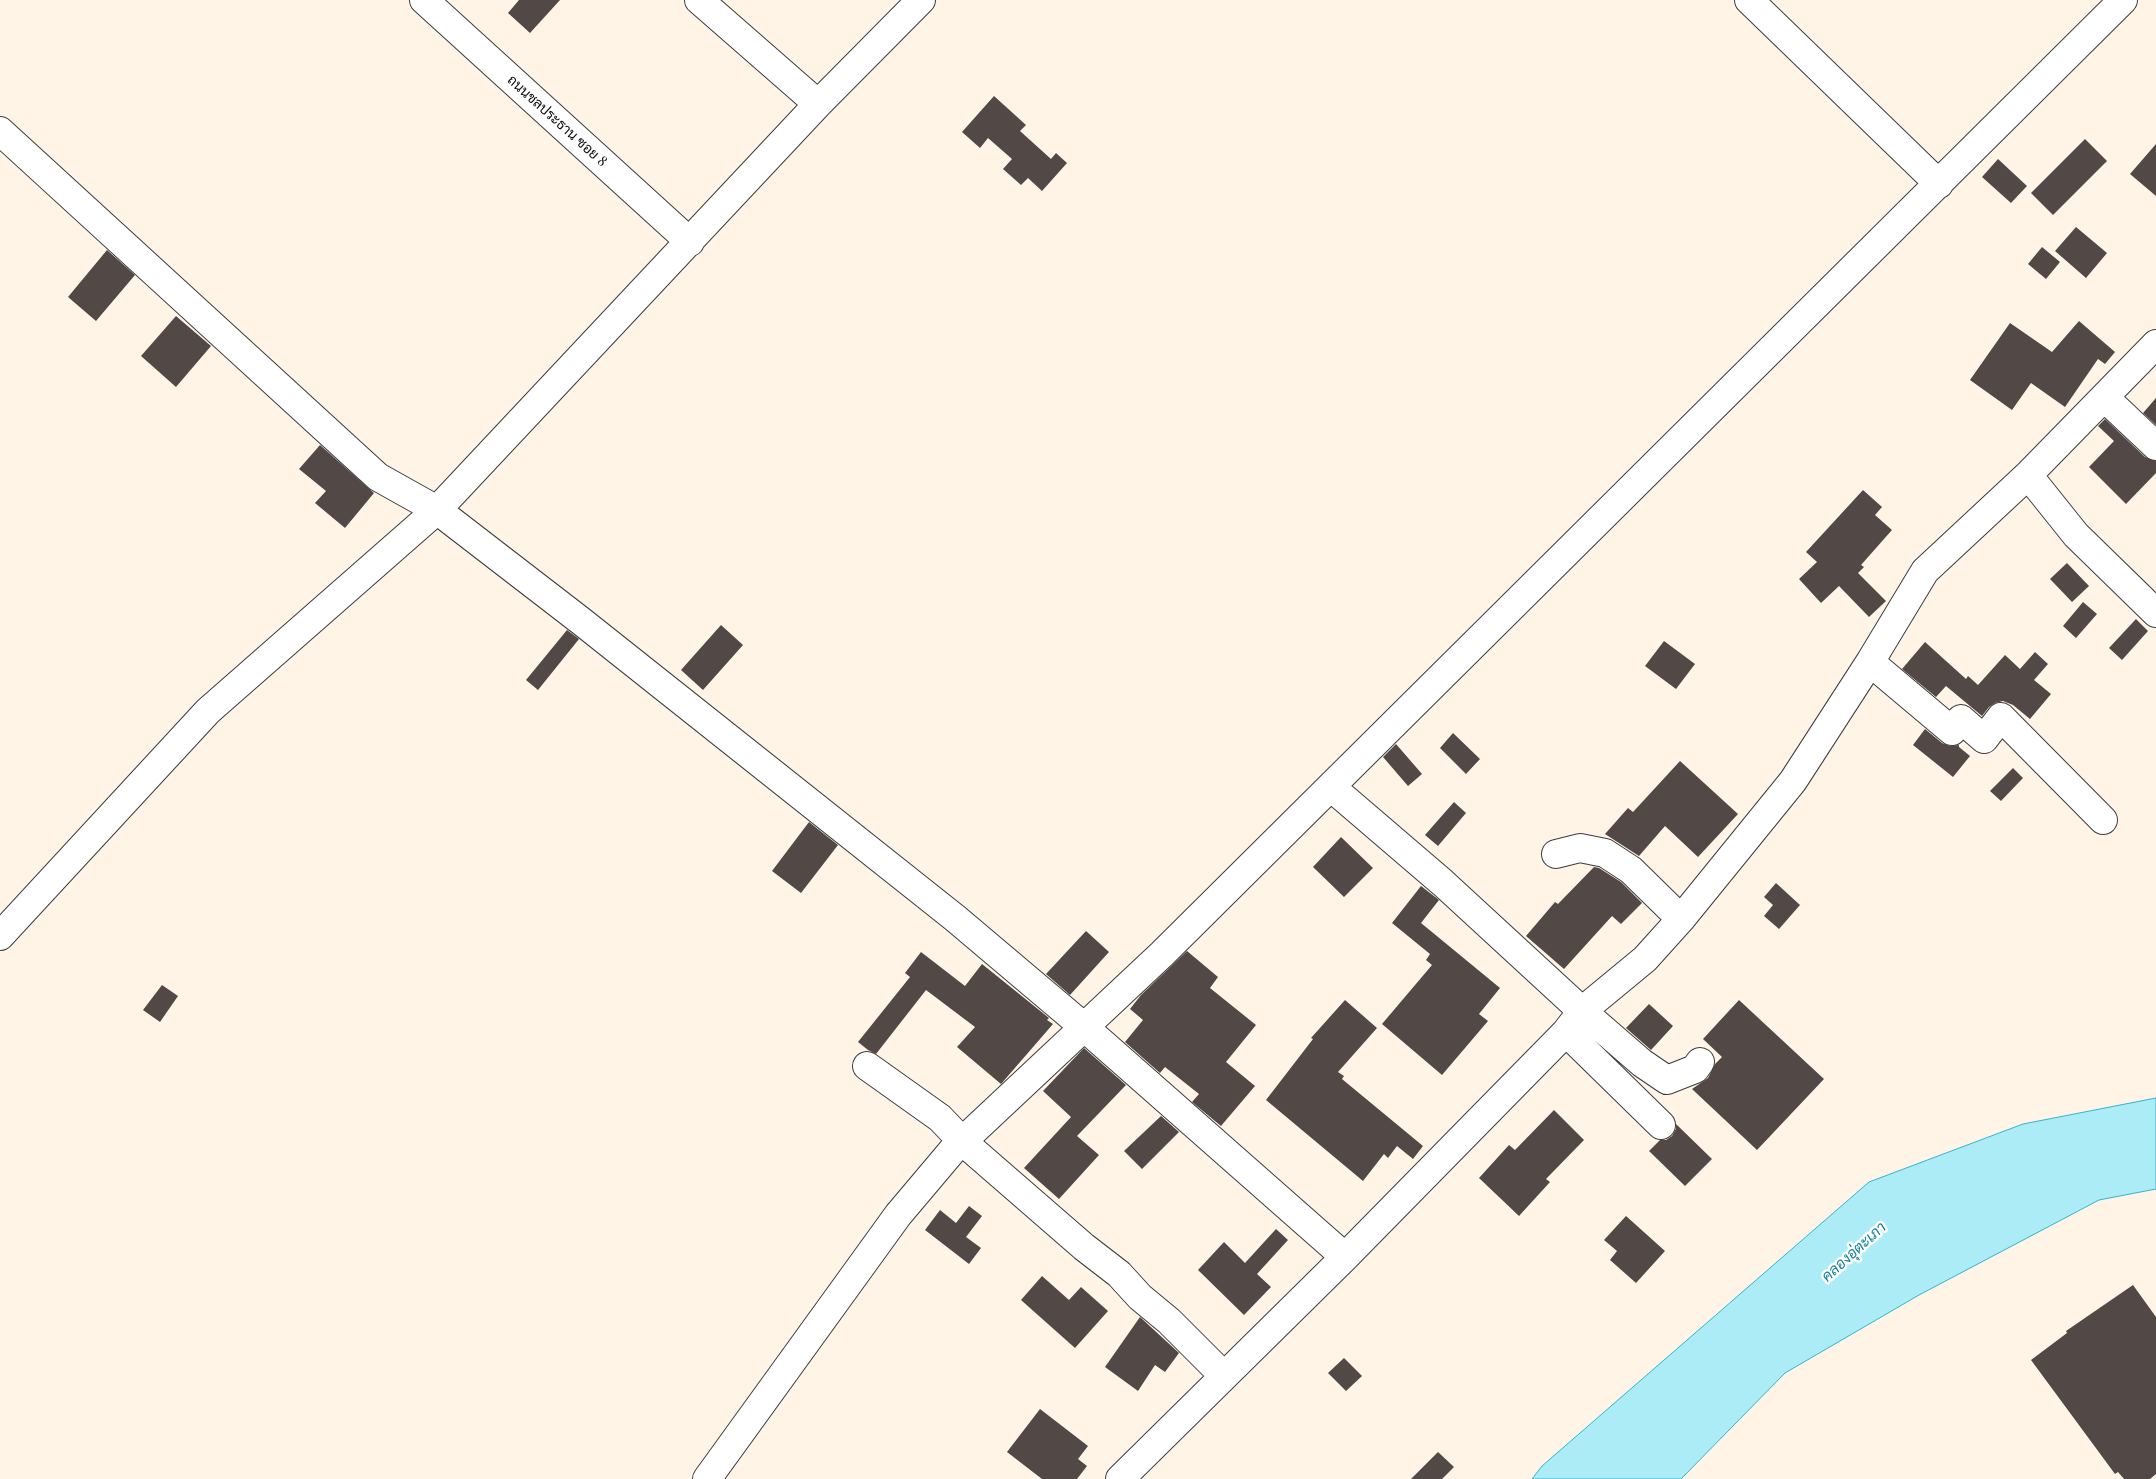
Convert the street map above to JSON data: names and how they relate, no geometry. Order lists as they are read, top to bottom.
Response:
{
  "streets": {
    "street": ["ถนนชลประธาน ซอย 8"]
  },
  "water": ["คลองอุ่ตะเภา"]
}
